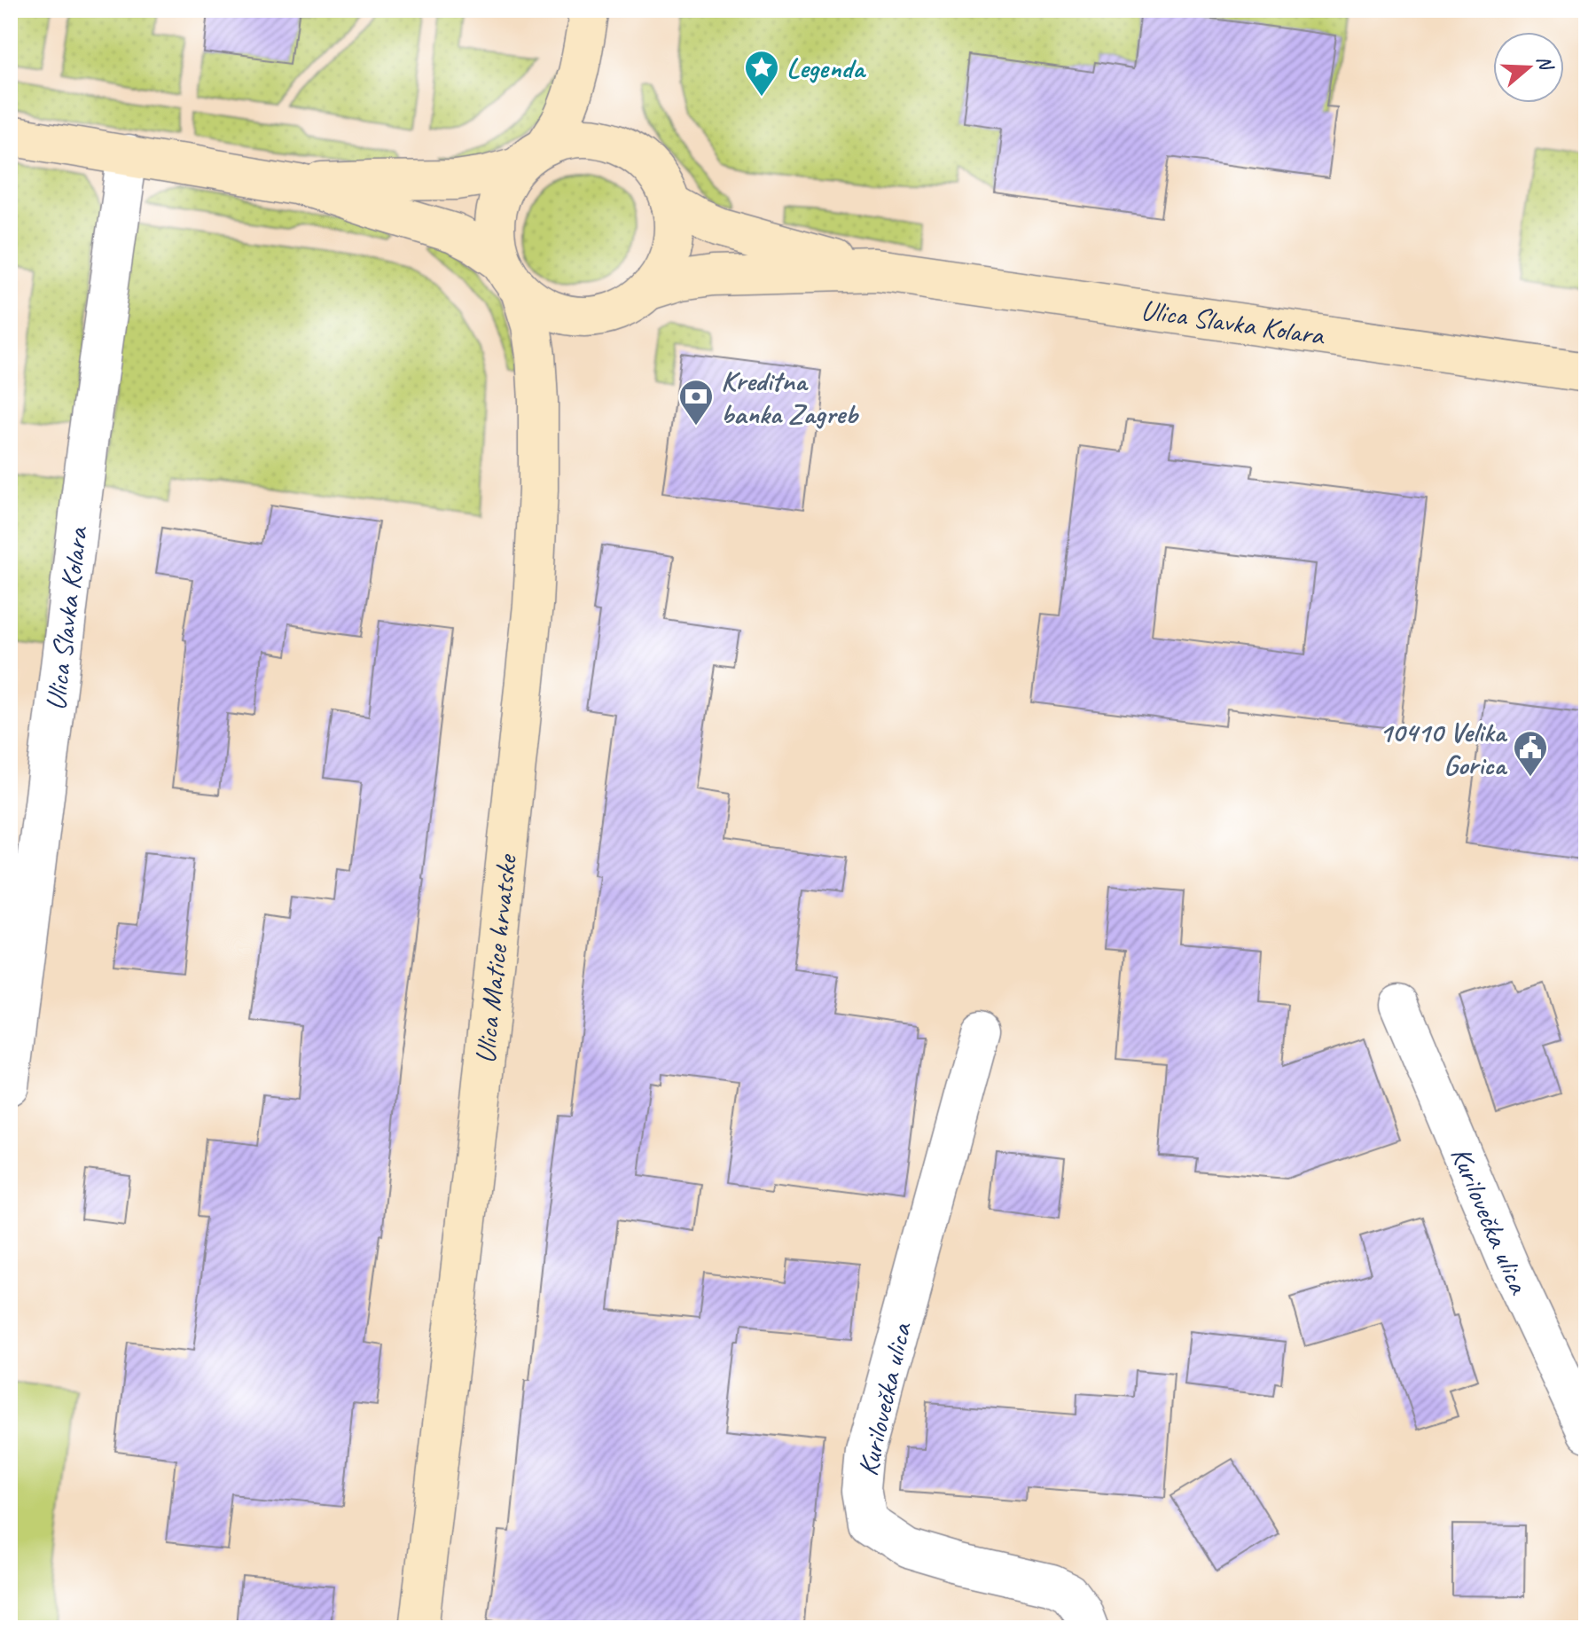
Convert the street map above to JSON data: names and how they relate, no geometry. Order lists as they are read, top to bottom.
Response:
{
  "streets": {
    "main road": ["Ulica Slavka Kolara", "Ulica Matice hrvatske"],
    "street": ["Kurilovečka ulica"]
  },
  "crossings": [
    ["Ulica Slavka Kolara", "Ulica Matice hrvatske"]
  ],
  "places": {
    "place": ["Legenda"],
    "bank": ["Kreditna banka Zagreb"],
    "public building": ["10410 Velika Gorica"]
  },
  "north": "right"
}
